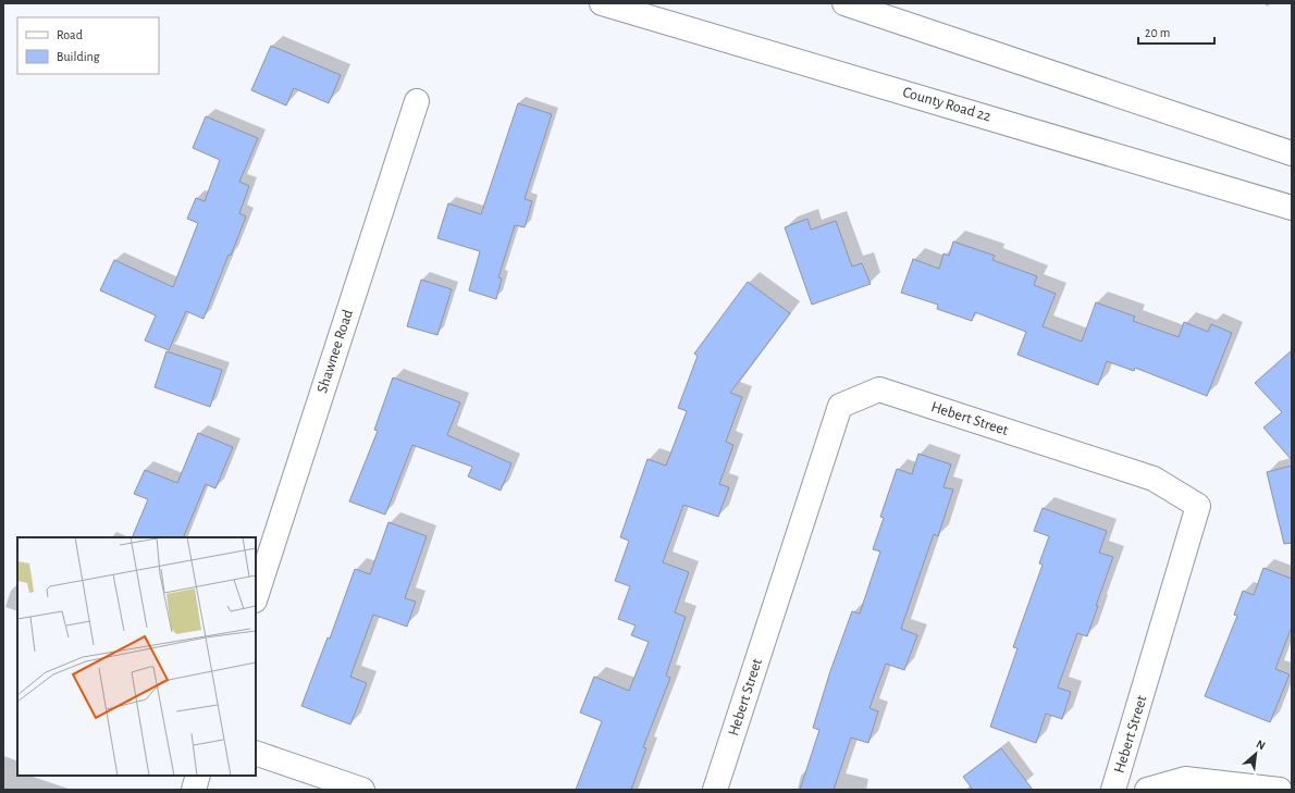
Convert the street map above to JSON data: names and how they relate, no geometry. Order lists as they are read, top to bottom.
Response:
{
  "streets": {
    "street": ["County Road 22", "Shawnee Road", "Hebert Street"]
  },
  "legend": ["Road", "Building"],
  "scale_bar": "20 m",
  "north": "top right"
}
